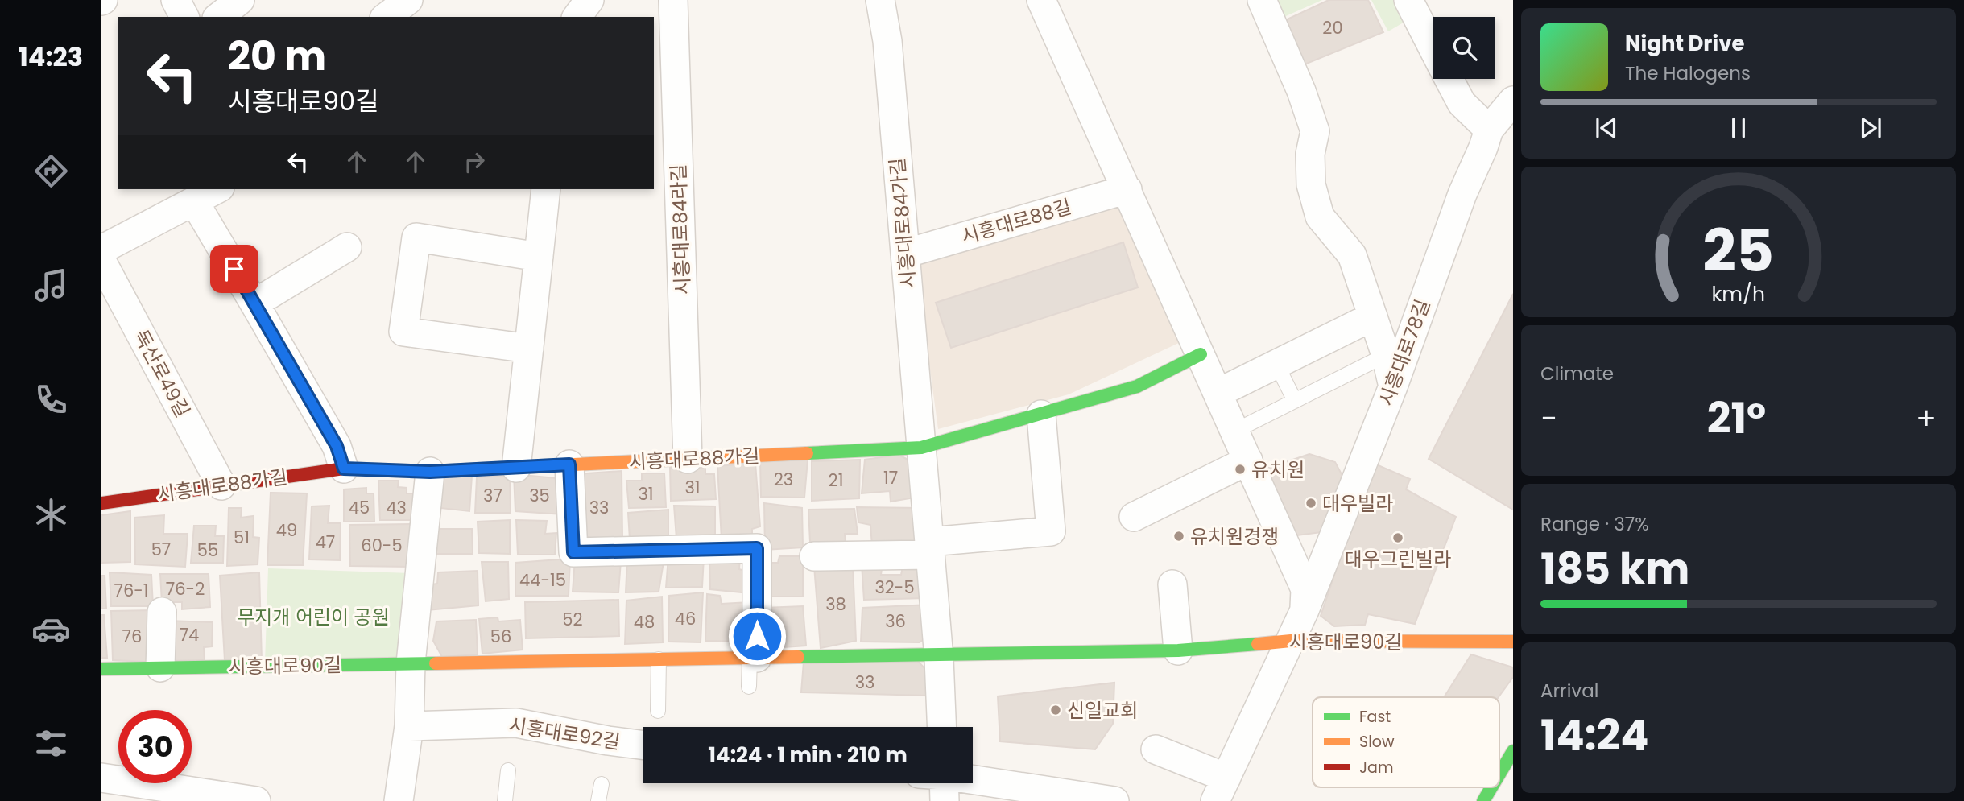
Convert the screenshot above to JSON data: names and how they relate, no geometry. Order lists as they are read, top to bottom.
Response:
{
  "streets": {
    "street": [
      "시흥대로88길",
      "시흥대로84가길",
      "시흥대로84라길",
      "시흥대로78길",
      "독산로49길",
      "시흥대로88가길",
      "시흥대로90길",
      "시흥대로92길"
    ]
  },
  "crossings": [
    ["시흥대로88길", "시흥대로84가길"],
    ["시흥대로84가길", "시흥대로88가길"],
    ["시흥대로84라길", "시흥대로88가길"],
    ["독산로49길", "시흥대로88가길"]
  ],
  "parks": ["무지개 어린이 공원"],
  "places": [
    "유치원",
    "대우빌라",
    "유치원경쟁",
    "대우그린빌라",
    "신일교회"
  ],
  "house_numbers": [
    "20",
    "17",
    "23",
    "21",
    "31",
    "31",
    "37",
    "35",
    "45",
    "43",
    "33",
    "49",
    "51",
    "47",
    "60-5",
    "57",
    "55",
    "44-15",
    "32-5",
    "76-2",
    "76-1",
    "38",
    "46",
    "52",
    "36",
    "48",
    "74",
    "76",
    "56",
    "33"
  ],
  "legend": ["Fast", "Slow", "Jam"],
  "page": {
    "tabs": "14:23",
    "turn": ["20 m", "시흥대로90길"],
    "song": ["Night Drive", "The Halogens"],
    "tile": [
      "Climate",
      ["Range · 37%", "185 km"],
      ["Arrival", "14:24"]
    ],
    "heat": ["−", "21°", "+"],
    "limit": "30",
    "trip": "14:24 · 1 min · 210 m",
    "gauge": ["25", "km/h"]
  }
}
